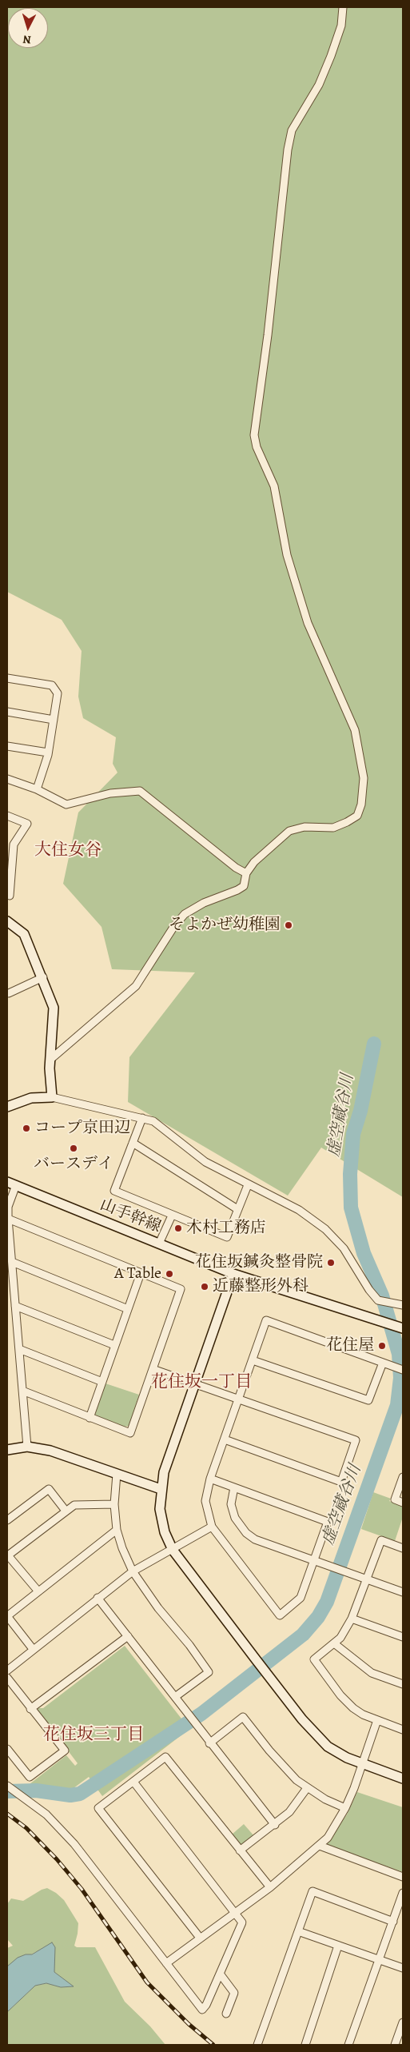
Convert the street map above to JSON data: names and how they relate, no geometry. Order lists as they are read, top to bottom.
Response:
{
  "streets": {
    "street": ["山手幹線"]
  },
  "districts": ["大住女谷", "花住坂一丁目", "花住坂三丁目"],
  "water": ["虚空蔵谷川"],
  "places": [
    "そよかぜ幼稚園",
    "コープ京田辺",
    "バースデイ",
    "木村工務店",
    "花住坂鍼灸整骨院",
    "A Table",
    "近藤整形外科",
    "花住屋"
  ],
  "north": "bottom"
}
